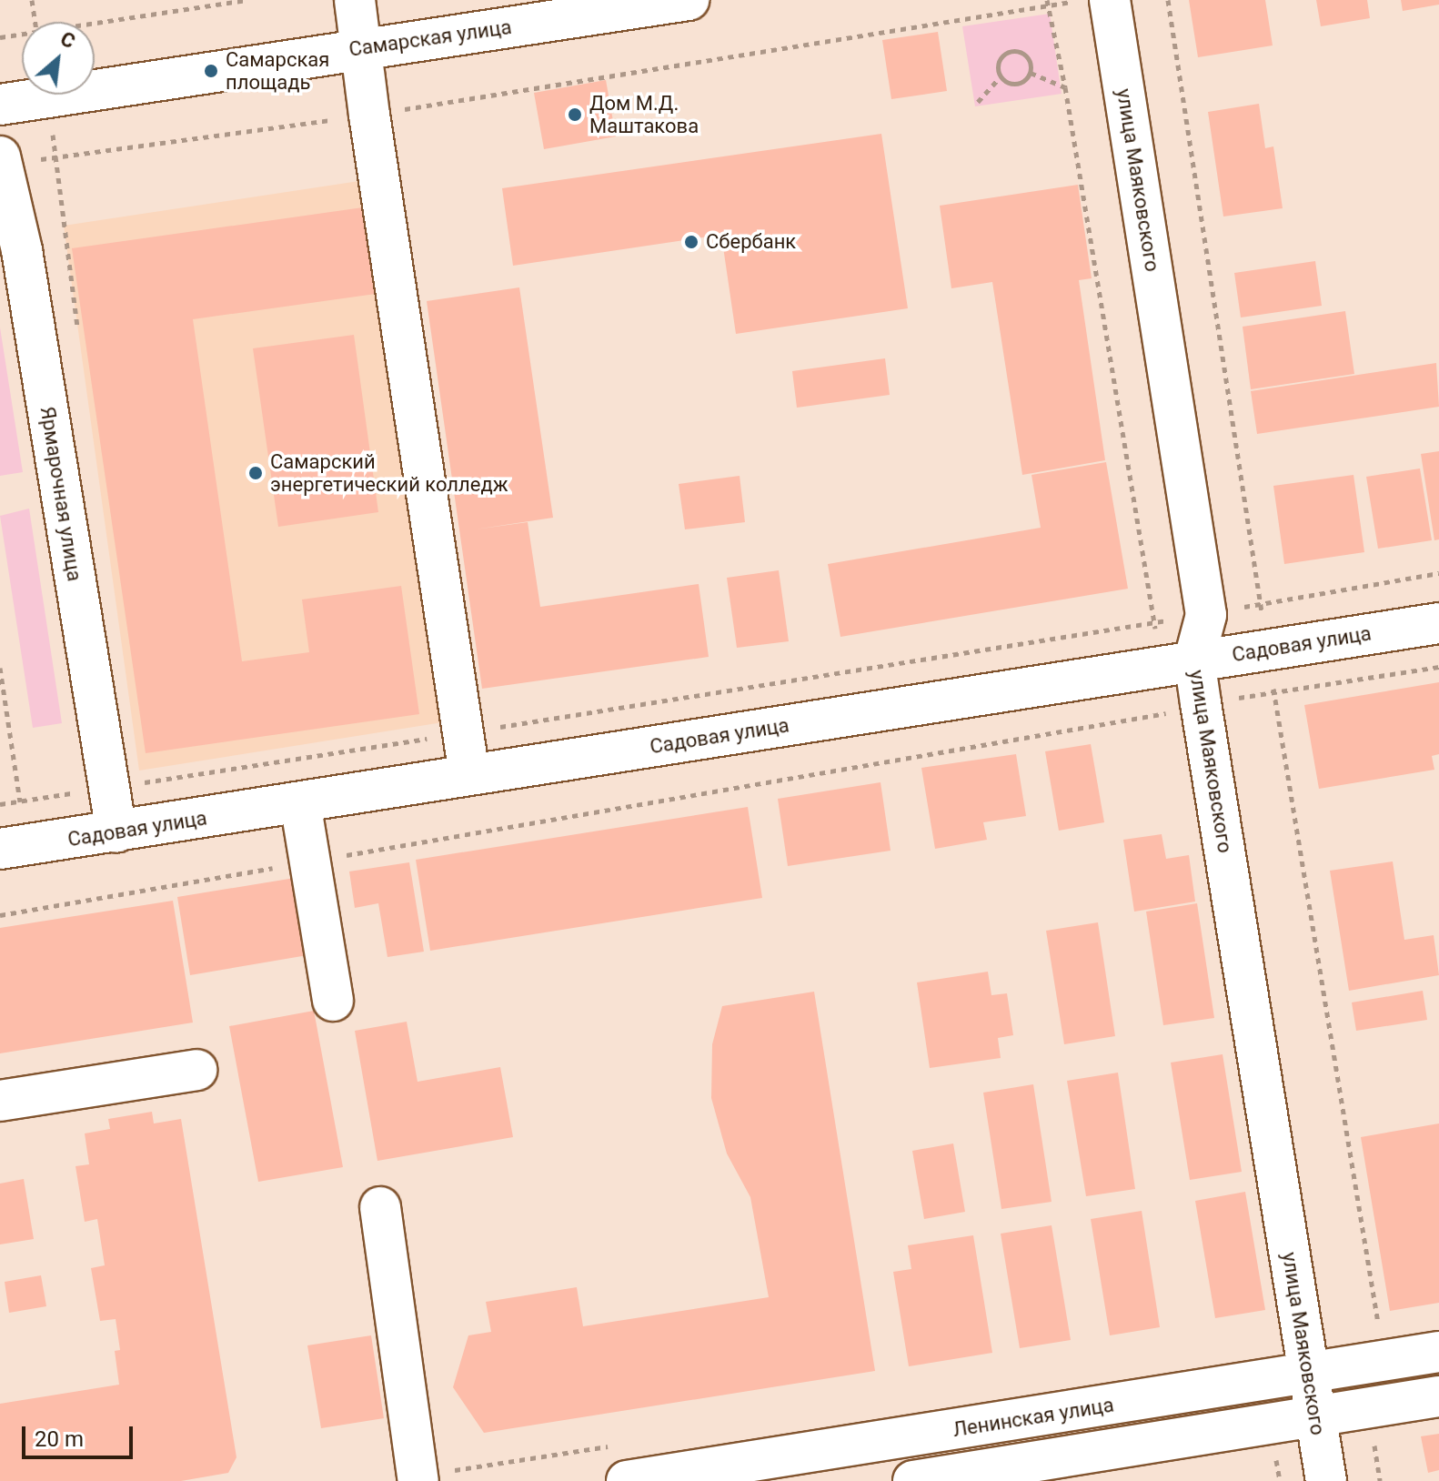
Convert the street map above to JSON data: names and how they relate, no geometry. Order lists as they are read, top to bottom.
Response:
{
  "streets": {
    "street": [
      "Самарская улица",
      "улица Маяковского",
      "Ярмарочная улица",
      "Садовая улица",
      "Ленинская улица"
    ]
  },
  "crossings": [
    ["улица Маяковского", "Садовая улица"],
    ["улица Маяковского", "Ленинская улица"],
    ["Ярмарочная улица", "Садовая улица"]
  ],
  "places": [
    "Самарская площадь",
    "Дом М.Д. Маштакова",
    "Сбербанк",
    "Самарский энергетический колледж"
  ],
  "scale_bar": "20 m",
  "north": "top right"
}
